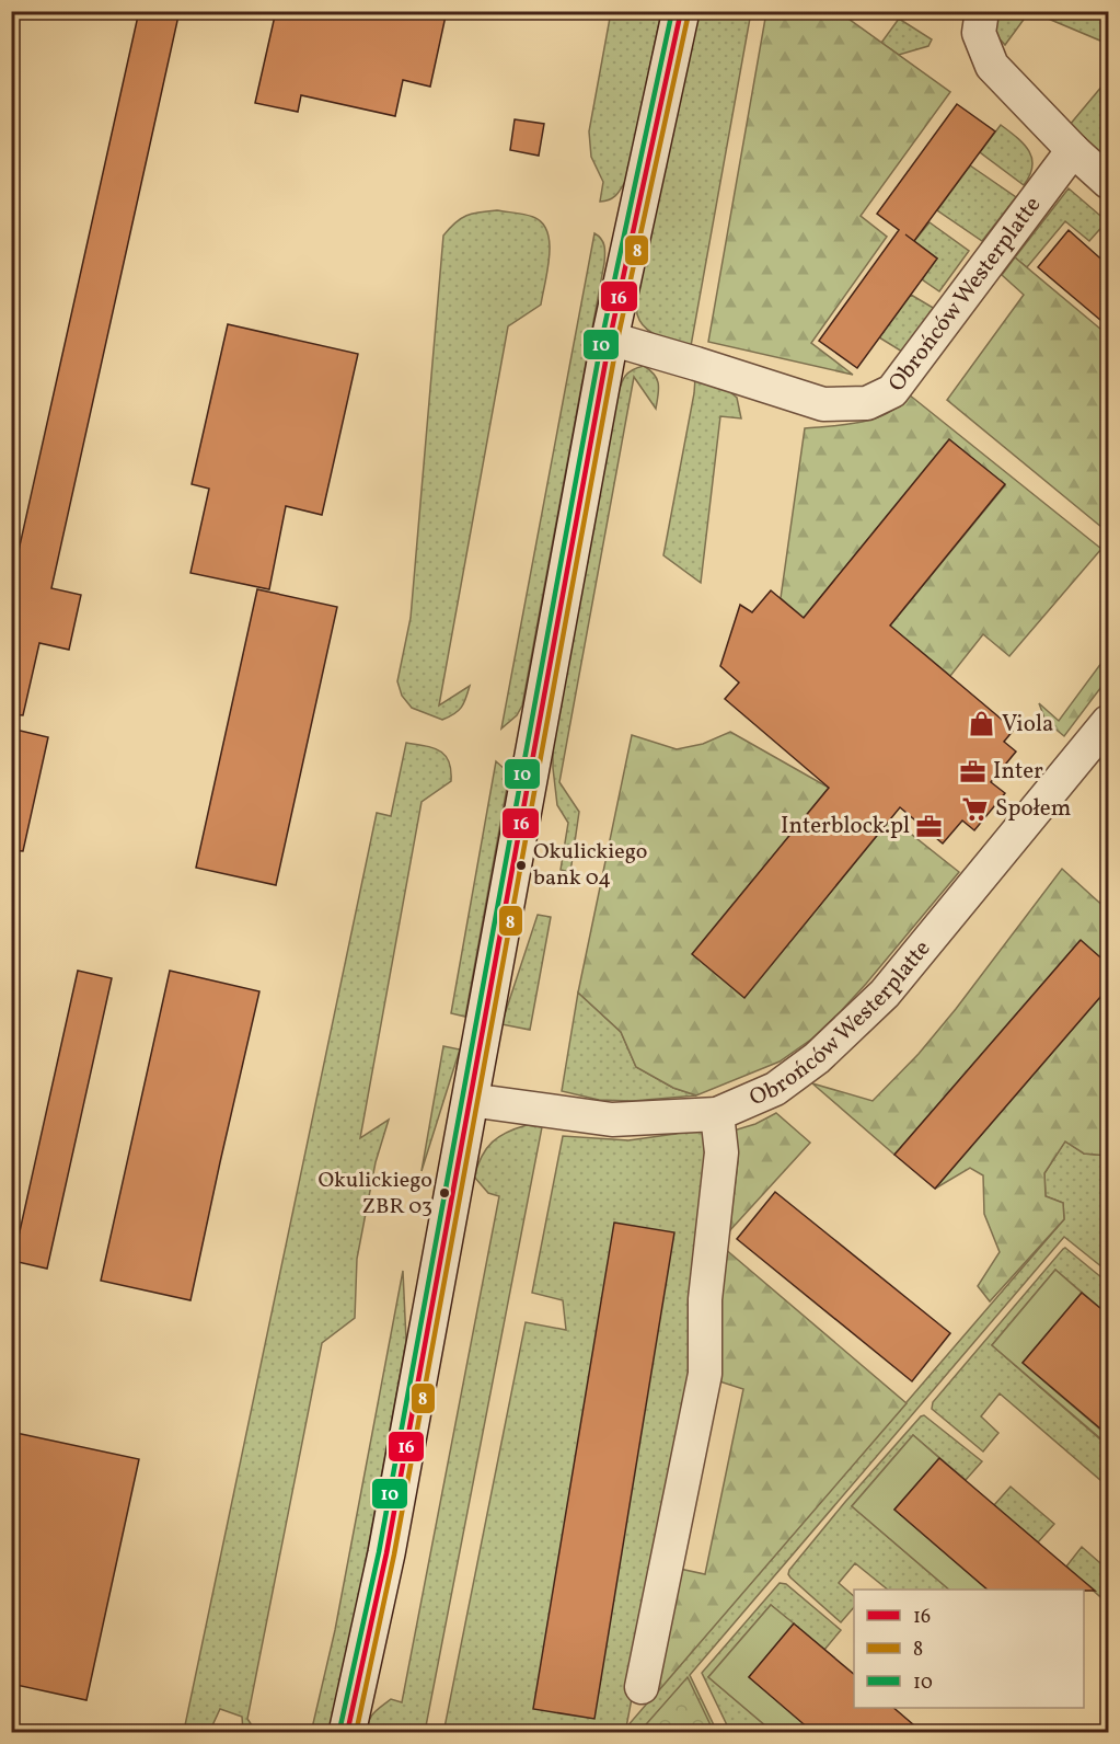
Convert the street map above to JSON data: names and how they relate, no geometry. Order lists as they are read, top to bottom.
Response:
{
  "streets": {
    "street": ["Obrońców Westerplatte"]
  },
  "places": {
    "shop": ["Viola"],
    "office": ["Inter", "Interblock.pl"],
    "supermarket": ["Społem"],
    "other": ["Okulickiego bank 04", "Okulickiego ZBR 03"]
  },
  "lines": ["transit line 16", "transit line 10", "transit line 8"],
  "legend": ["16", "8", "10"]
}
